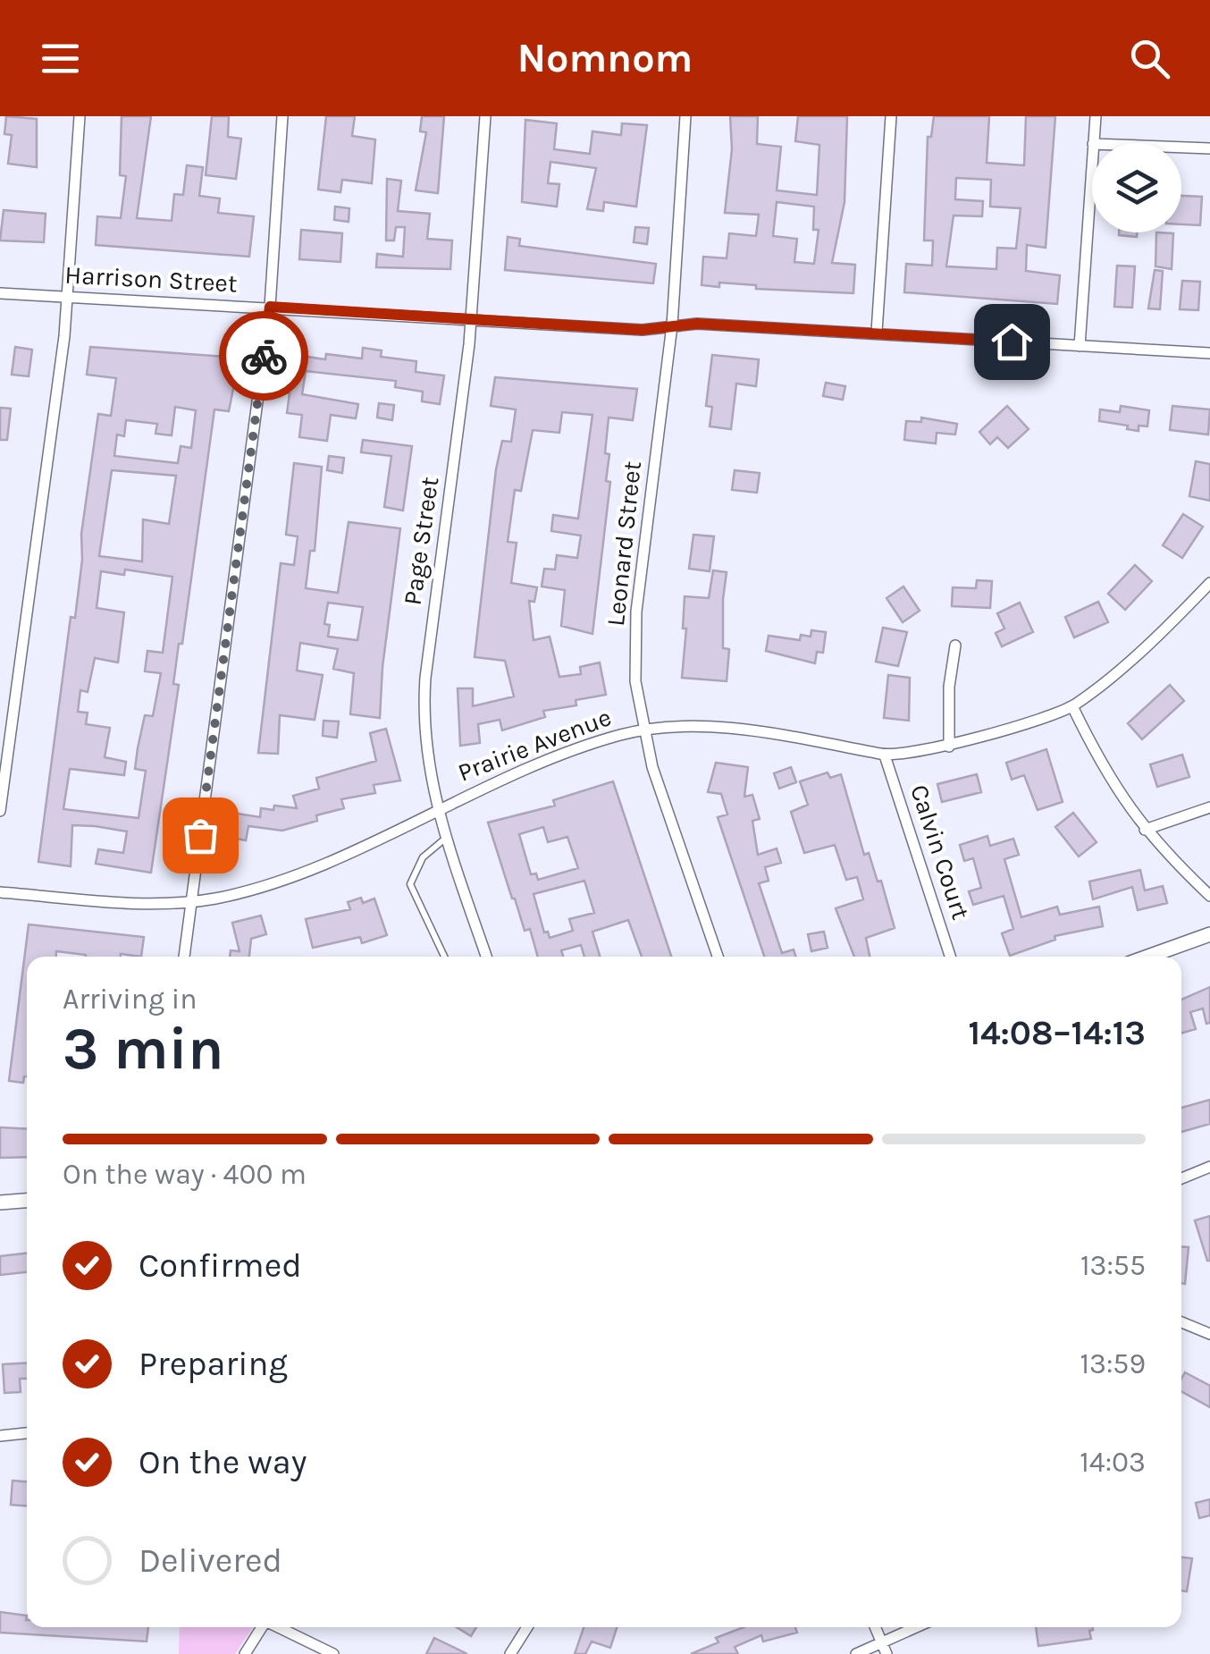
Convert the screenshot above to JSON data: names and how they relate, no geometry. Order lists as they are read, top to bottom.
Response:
{
  "streets": {
    "street": [
      "Harrison Street",
      "Page Street",
      "Leonard Street",
      "Prairie Avenue",
      "Calvin Court"
    ]
  },
  "crossings": [
    ["Harrison Street", "Page Street"],
    ["Harrison Street", "Leonard Street"],
    ["Page Street", "Prairie Avenue"],
    ["Leonard Street", "Prairie Avenue"],
    ["Prairie Avenue", "Calvin Court"]
  ],
  "page": {
    "header": "Nomnom",
    "heading": ["3 min", "Arriving in", "14:08–14:13"],
    "bar": "On the way · 400 m",
    "list": [
      ["Confirmed", "13:55"],
      ["Preparing", "13:59"],
      ["On the way", "14:03"],
      "Delivered"
    ]
  }
}
